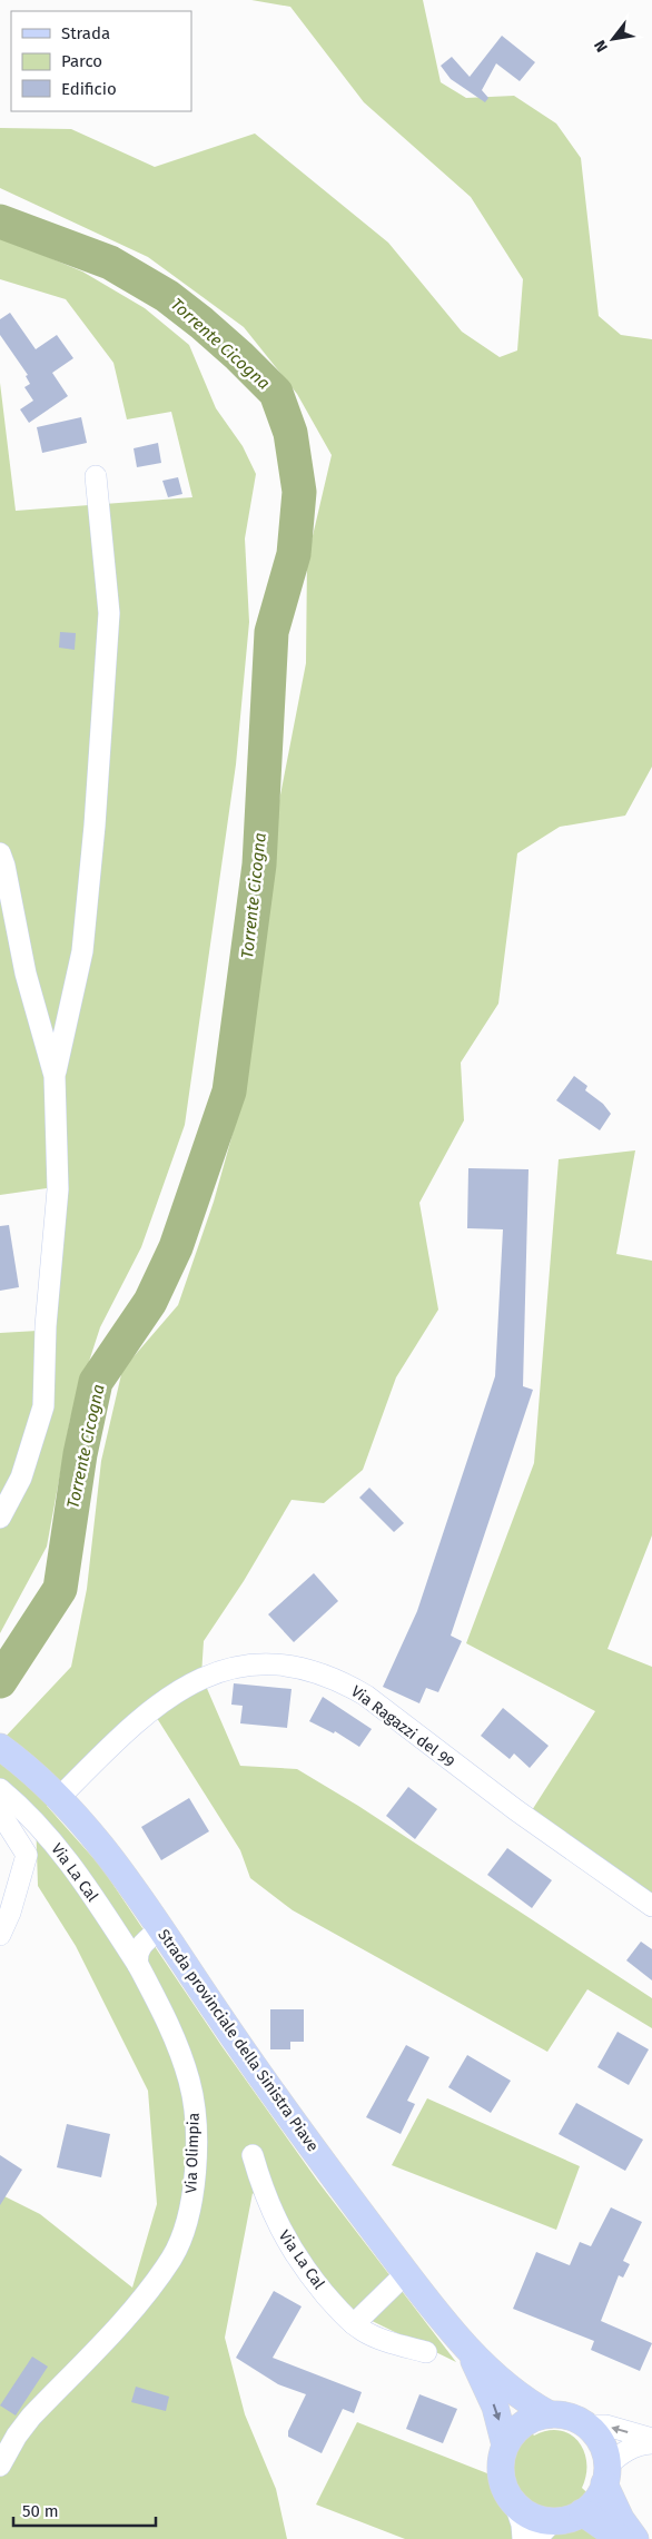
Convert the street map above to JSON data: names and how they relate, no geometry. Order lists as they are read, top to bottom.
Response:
{
  "streets": {
    "main road": ["Strada provinciale della Sinistra Piave"],
    "street": ["Via Ragazzi del 99", "Via La Cal", "Via Olimpia"]
  },
  "crossings": [
    ["Via Ragazzi del 99", "Strada provinciale della Sinistra Piave"],
    ["Via La Cal", "Via Olimpia"]
  ],
  "water": ["Torrente Cicogna"],
  "legend": ["Strada", "Parco", "Edificio"],
  "scale_bar": "50 m",
  "north": "bottom left"
}
